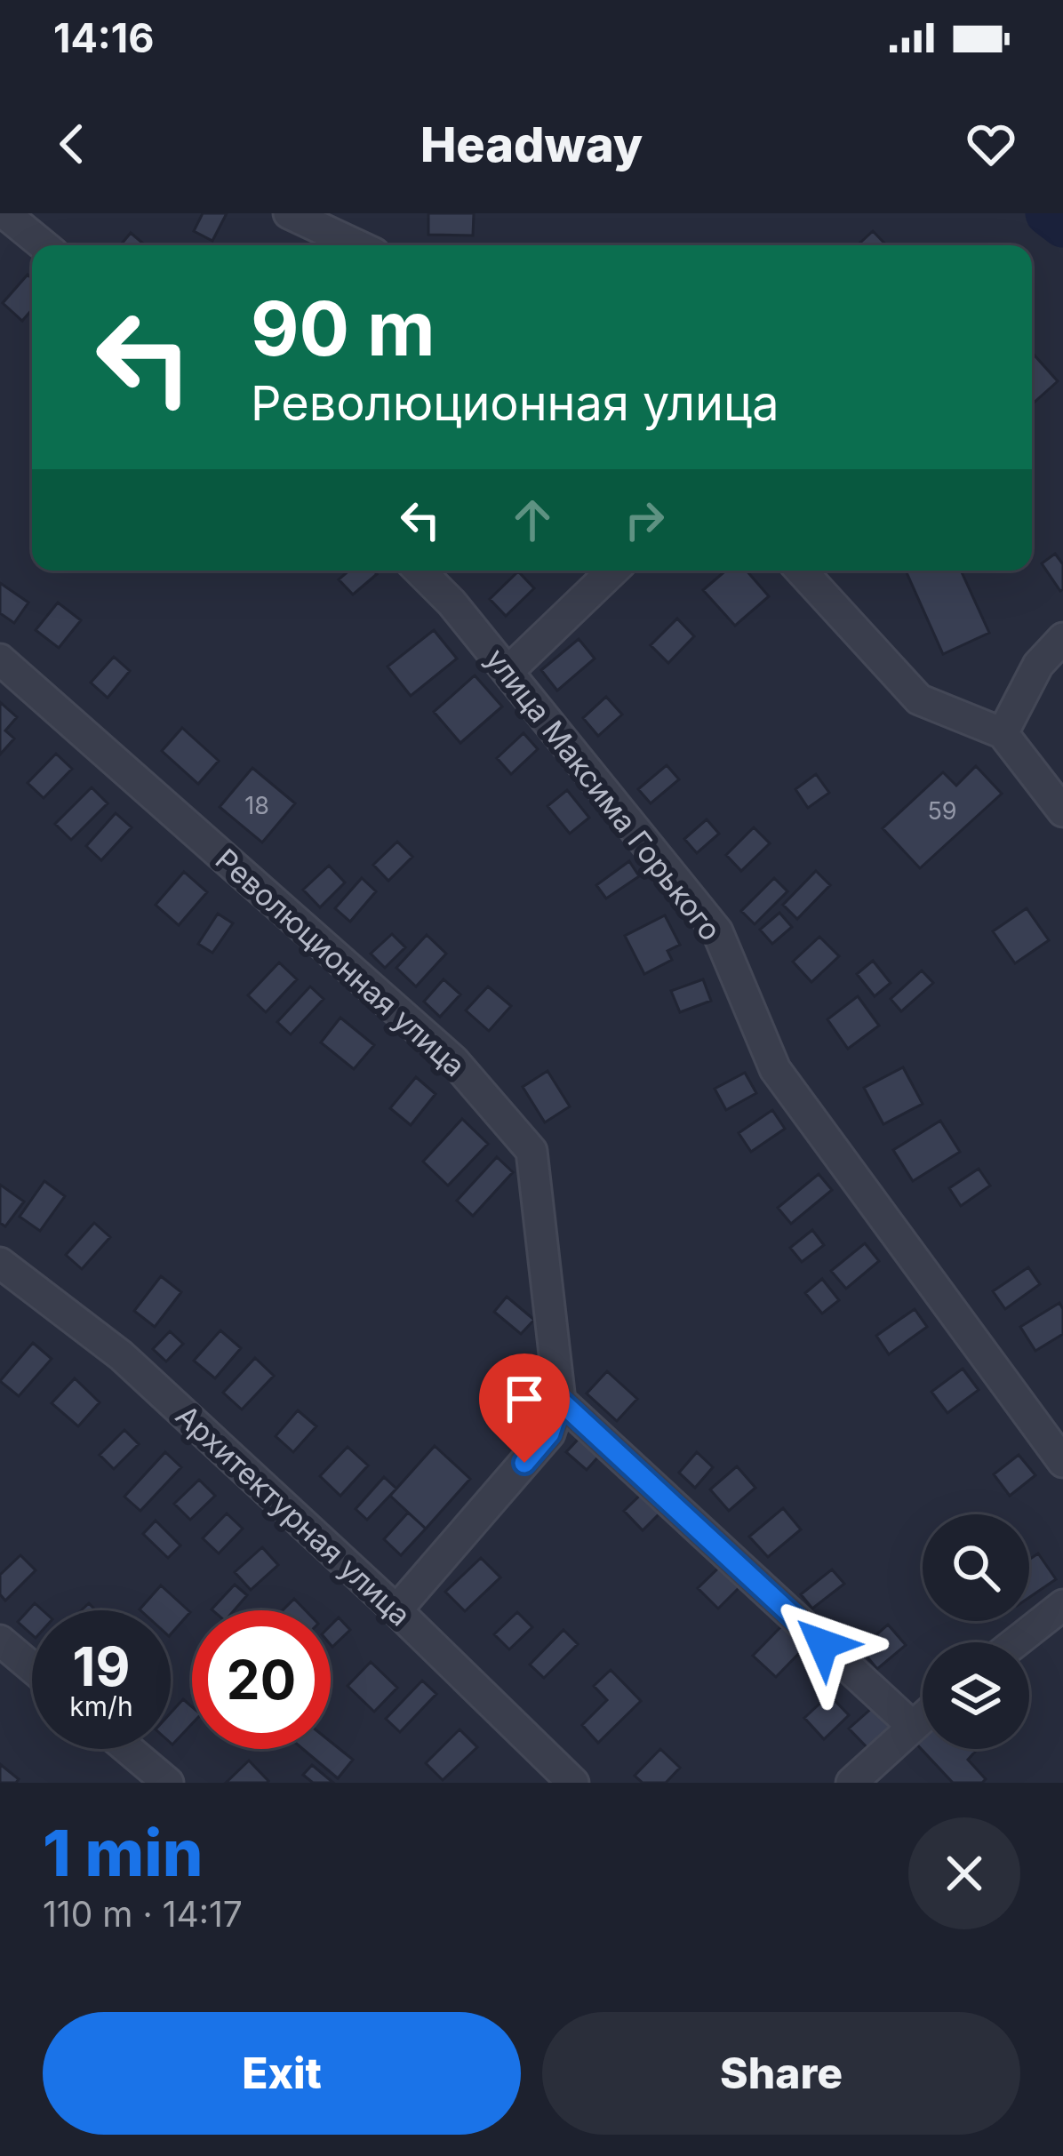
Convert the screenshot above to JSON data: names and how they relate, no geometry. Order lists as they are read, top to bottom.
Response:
{
  "streets": {
    "street": ["улица Максима Горького", "Революционная улица", "Архитектурная улица"]
  },
  "house_numbers": ["18", "59"],
  "page": {
    "status": "14:16",
    "header": "Headway",
    "turn": ["90 m", "Революционная улица"],
    "speed": "19 km/h",
    "limit": "20",
    "heading": ["1 min", "110 m · 14:17"],
    "buttons": ["Exit", "Share"]
  }
}
